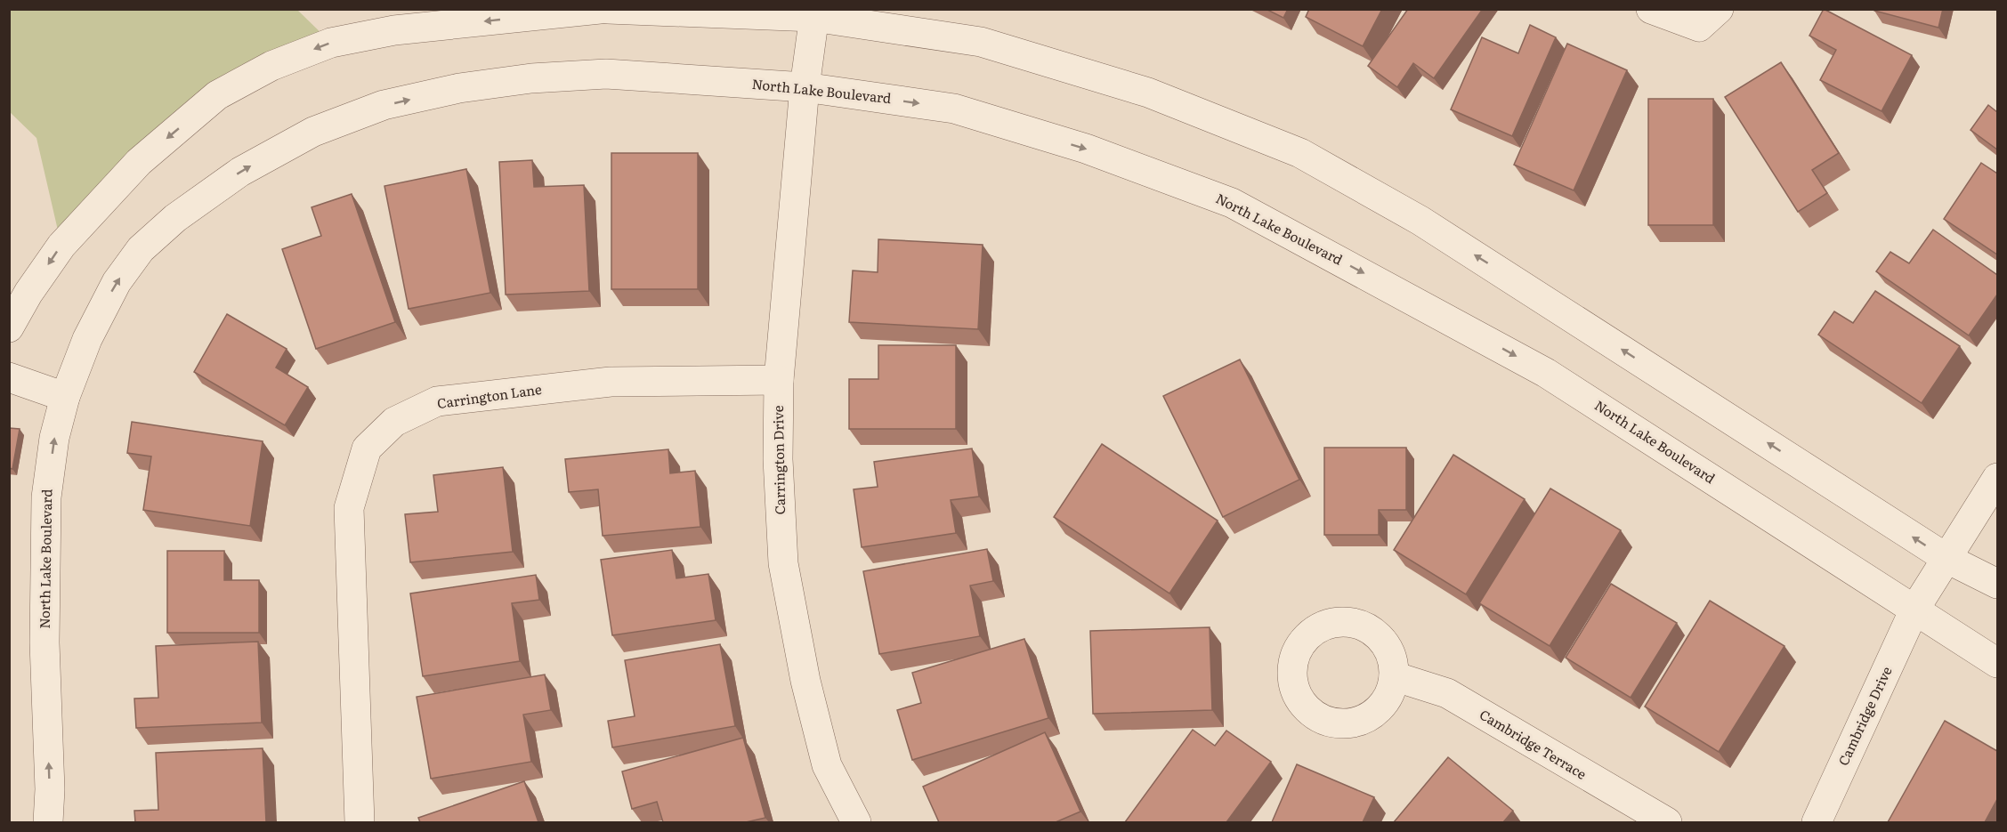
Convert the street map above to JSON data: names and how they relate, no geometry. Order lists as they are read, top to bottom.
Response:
{
  "streets": {
    "street": [
      "North Lake Boulevard",
      "Carrington Lane",
      "Carrington Drive",
      "Cambridge Drive",
      "Cambridge Terrace"
    ]
  },
  "crossings": [
    ["North Lake Boulevard", "Carrington Drive"],
    ["North Lake Boulevard", "Cambridge Drive"],
    ["Carrington Lane", "Carrington Drive"]
  ]
}
